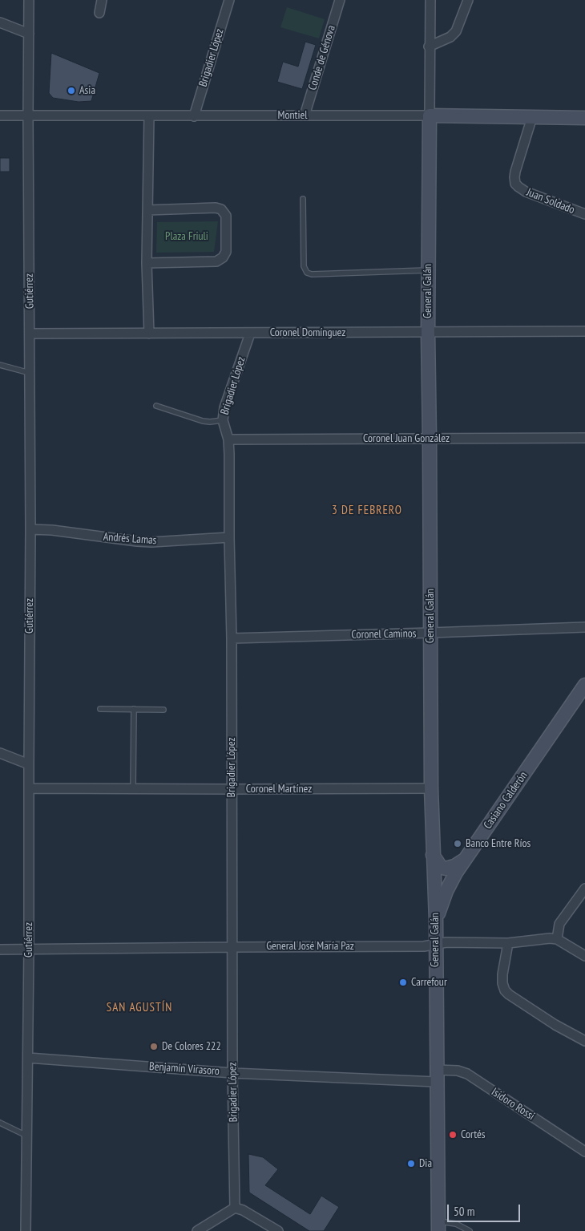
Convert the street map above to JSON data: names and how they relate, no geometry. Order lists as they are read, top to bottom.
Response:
{
  "streets": {
    "street": [
      "Brigadier López",
      "Conde de Génova",
      "Montiel",
      "Juan Soldado",
      "Gutiérrez",
      "General Galán",
      "Coronel Domínguez",
      "Coronel Juan González",
      "Andrés Lamas",
      "Coronel Caminos",
      "Coronel Martínez",
      "Casiano Calderón",
      "General José María Paz",
      "Benjamín Virasoro",
      "Isidoro Rossi"
    ]
  },
  "crossings": [
    ["Brigadier López", "Montiel"],
    ["Brigadier López", "Coronel Domínguez"],
    ["Brigadier López", "Coronel Juan González"],
    ["Brigadier López", "Andrés Lamas"],
    ["Brigadier López", "Coronel Caminos"],
    ["Brigadier López", "Coronel Martínez"],
    ["Brigadier López", "General José María Paz"],
    ["Brigadier López", "Benjamín Virasoro"],
    ["Conde de Génova", "Montiel"],
    ["Montiel", "Juan Soldado"],
    ["Montiel", "Gutiérrez"],
    ["Montiel", "General Galán"],
    ["Gutiérrez", "Coronel Domínguez"],
    ["Gutiérrez", "Andrés Lamas"],
    ["Gutiérrez", "Coronel Martínez"],
    ["Gutiérrez", "General José María Paz"],
    ["Gutiérrez", "Benjamín Virasoro"],
    ["General Galán", "Coronel Domínguez"],
    ["General Galán", "Coronel Juan González"],
    ["General Galán", "Coronel Caminos"],
    ["General Galán", "Coronel Martínez"],
    ["General Galán", "Casiano Calderón"],
    ["General Galán", "General José María Paz"],
    ["General Galán", "Benjamín Virasoro"],
    ["General Galán", "Isidoro Rossi"],
    ["Benjamín Virasoro", "Isidoro Rossi"]
  ],
  "districts": ["3 DE FEBRERO", "SAN AGUSTÍN"],
  "parks": ["Plaza Friuli"],
  "places": [
    "Asia",
    "Banco Entre Ríos",
    "Carrefour",
    "De Colores 222",
    "Cortés",
    "Dia"
  ],
  "scale_bar": "50 m"
}
